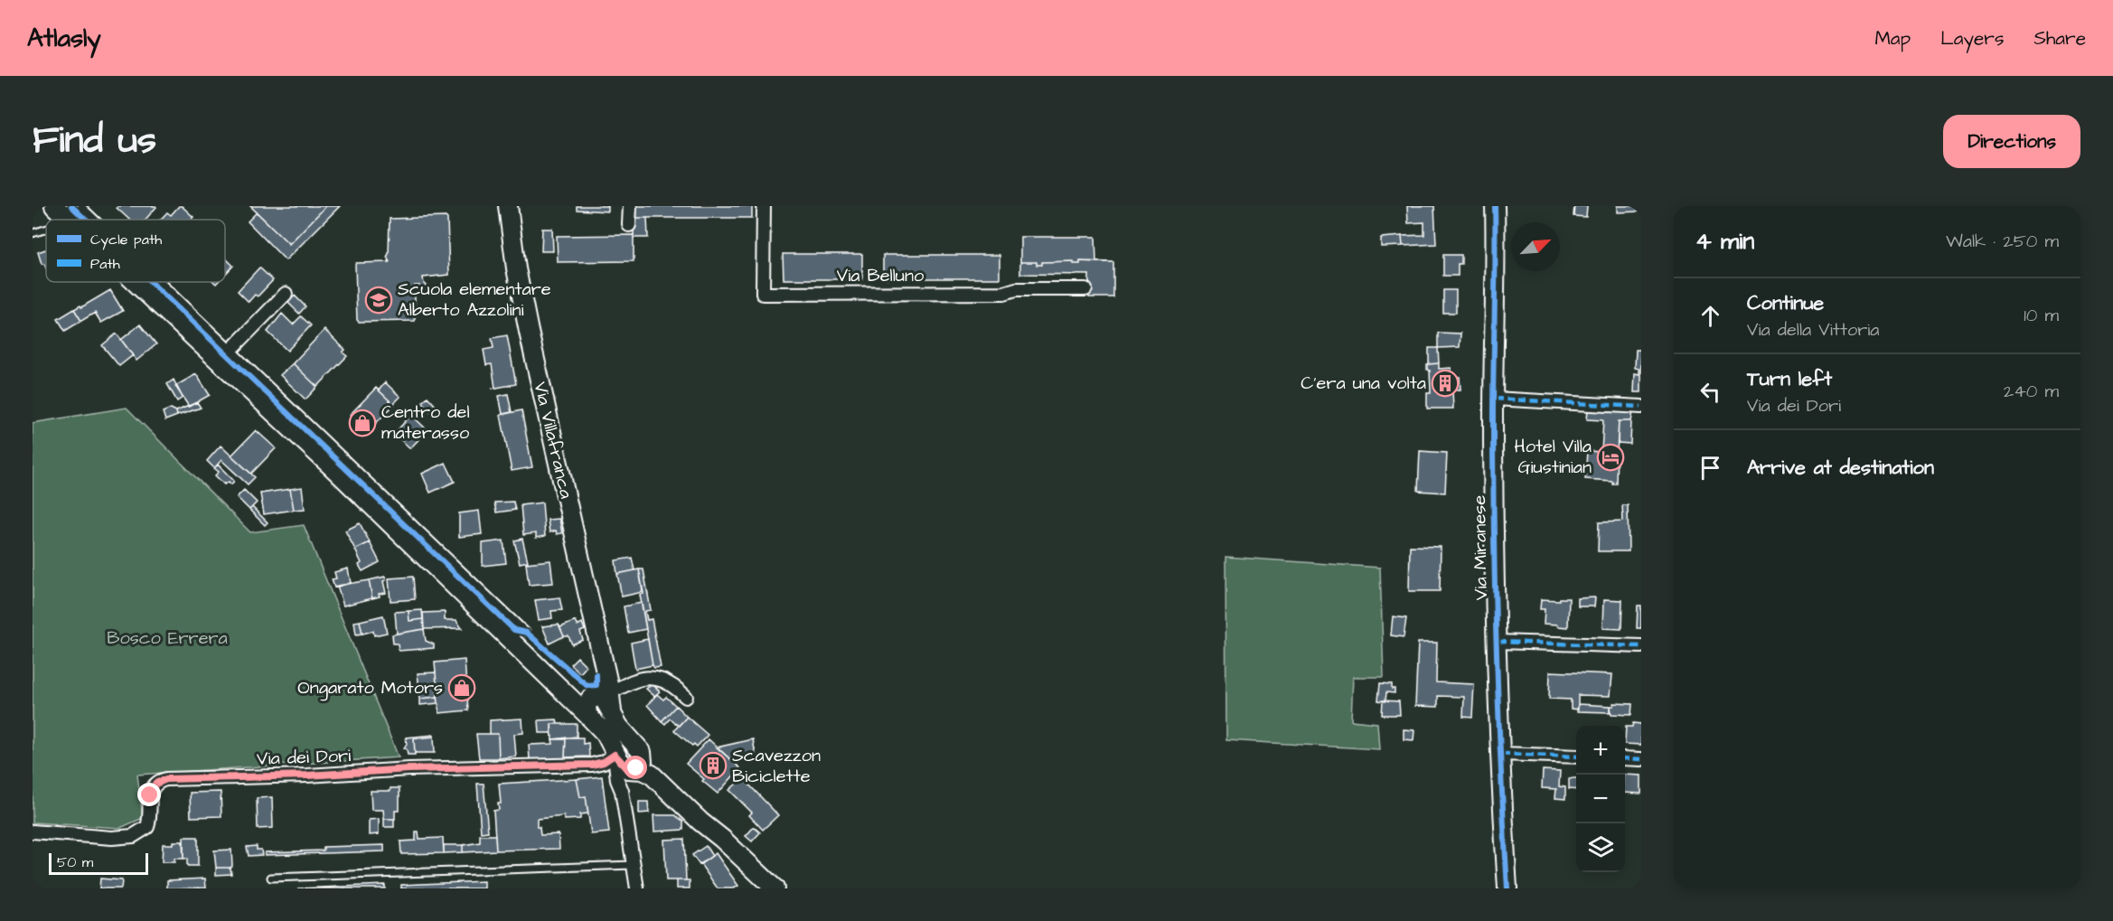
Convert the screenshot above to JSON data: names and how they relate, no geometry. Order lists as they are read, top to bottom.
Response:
{
  "streets": {
    "main road": ["Via Villafranca", "Via Miranese"],
    "street": ["Via Belluno", "Via dei Dori"]
  },
  "parks": ["Bosco Errera"],
  "places": {
    "school or university": ["Scuola elementare Alberto Azzolini"],
    "building": ["C'era una volta", "Scavezzon Biciclette"],
    "shop": ["Centro del materasso", "Ongarato Motors"],
    "hotel": ["Hotel Villa Giustinian"]
  },
  "legend": ["Cycle path", "Path"],
  "scale_bar": "50 m",
  "north": "top right",
  "page": {
    "header": "Atlasly",
    "nav": ["Map", "Layers", "Share"],
    "title": "Find us",
    "buttons": "Directions",
    "heading": ["4 min", "Walk · 250 m"],
    "list": [
      ["Continue", "Via della Vittoria", "10 m"],
      ["Turn left", "Via dei Dori", "240 m"],
      "Arrive at destination"
    ],
    "map_buttons": ["+", "−"],
    "scale": "50 m"
  }
}
